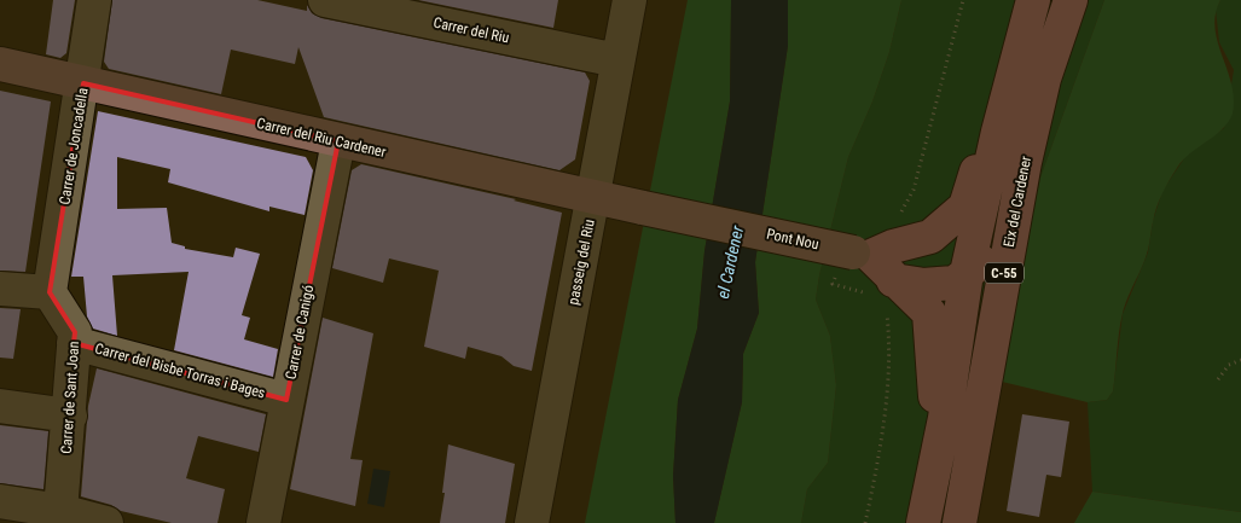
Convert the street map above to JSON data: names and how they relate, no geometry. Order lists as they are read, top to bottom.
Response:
{
  "streets": {
    "main road": ["Eix del Cardener", "C-55"],
    "street": [
      "Carrer del Riu",
      "Carrer del Riu Cardener",
      "Carrer de Joncadella",
      "Pont Nou",
      "passeig del Riu",
      "Carrer de Canigó",
      "Carrer del Bisbe Torras i Bages",
      "Carrer de Sant Joan"
    ]
  },
  "crossings": [
    ["Carrer del Riu", "passeig del Riu"],
    ["Carrer del Riu Cardener", "Carrer de Joncadella"],
    ["Carrer del Riu Cardener", "Pont Nou"],
    ["Carrer del Riu Cardener", "passeig del Riu"],
    ["Carrer del Riu Cardener", "Carrer de Canigó"],
    ["Carrer de Joncadella", "Carrer de Sant Joan"],
    ["Eix del Cardener", "C-55"],
    ["Pont Nou", "C-55"],
    ["Carrer de Canigó", "Carrer del Bisbe Torras i Bages"],
    ["Carrer del Bisbe Torras i Bages", "Carrer de Sant Joan"]
  ],
  "water": ["el Cardener"]
}
